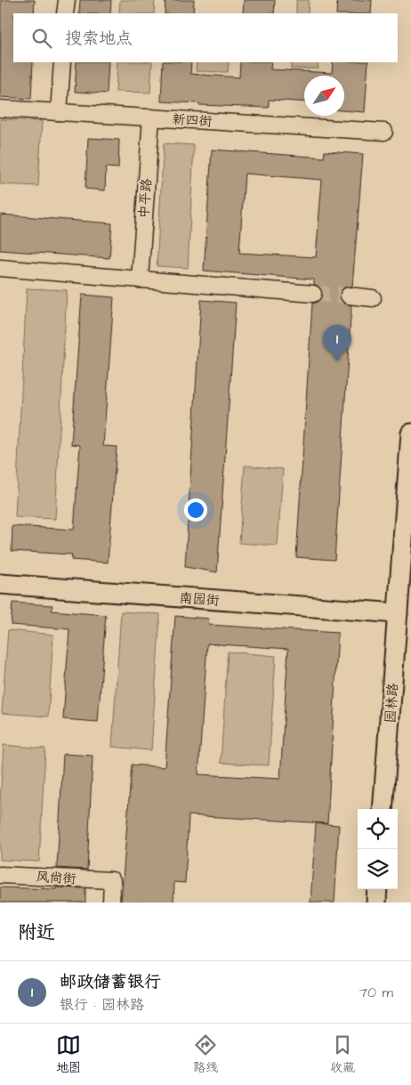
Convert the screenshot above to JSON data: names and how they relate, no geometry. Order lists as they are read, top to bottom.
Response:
{
  "streets": {
    "street": [
      "新四街",
      "中平路",
      "南园街",
      "园林路",
      "风尚街"
    ]
  },
  "crossings": [
    ["新四街", "中平路"],
    ["南园街", "园林路"]
  ],
  "north": "top right",
  "page": {
    "search": "搜索地点",
    "pins": "1",
    "heading": "附近",
    "list": [
      {
        "mark": "1",
        "name": "邮政储蓄银行",
        "note": "银行 · 园林路",
        "value": "70 m"
      }
    ],
    "nav": ["地图", "路线", "收藏"]
  }
}
